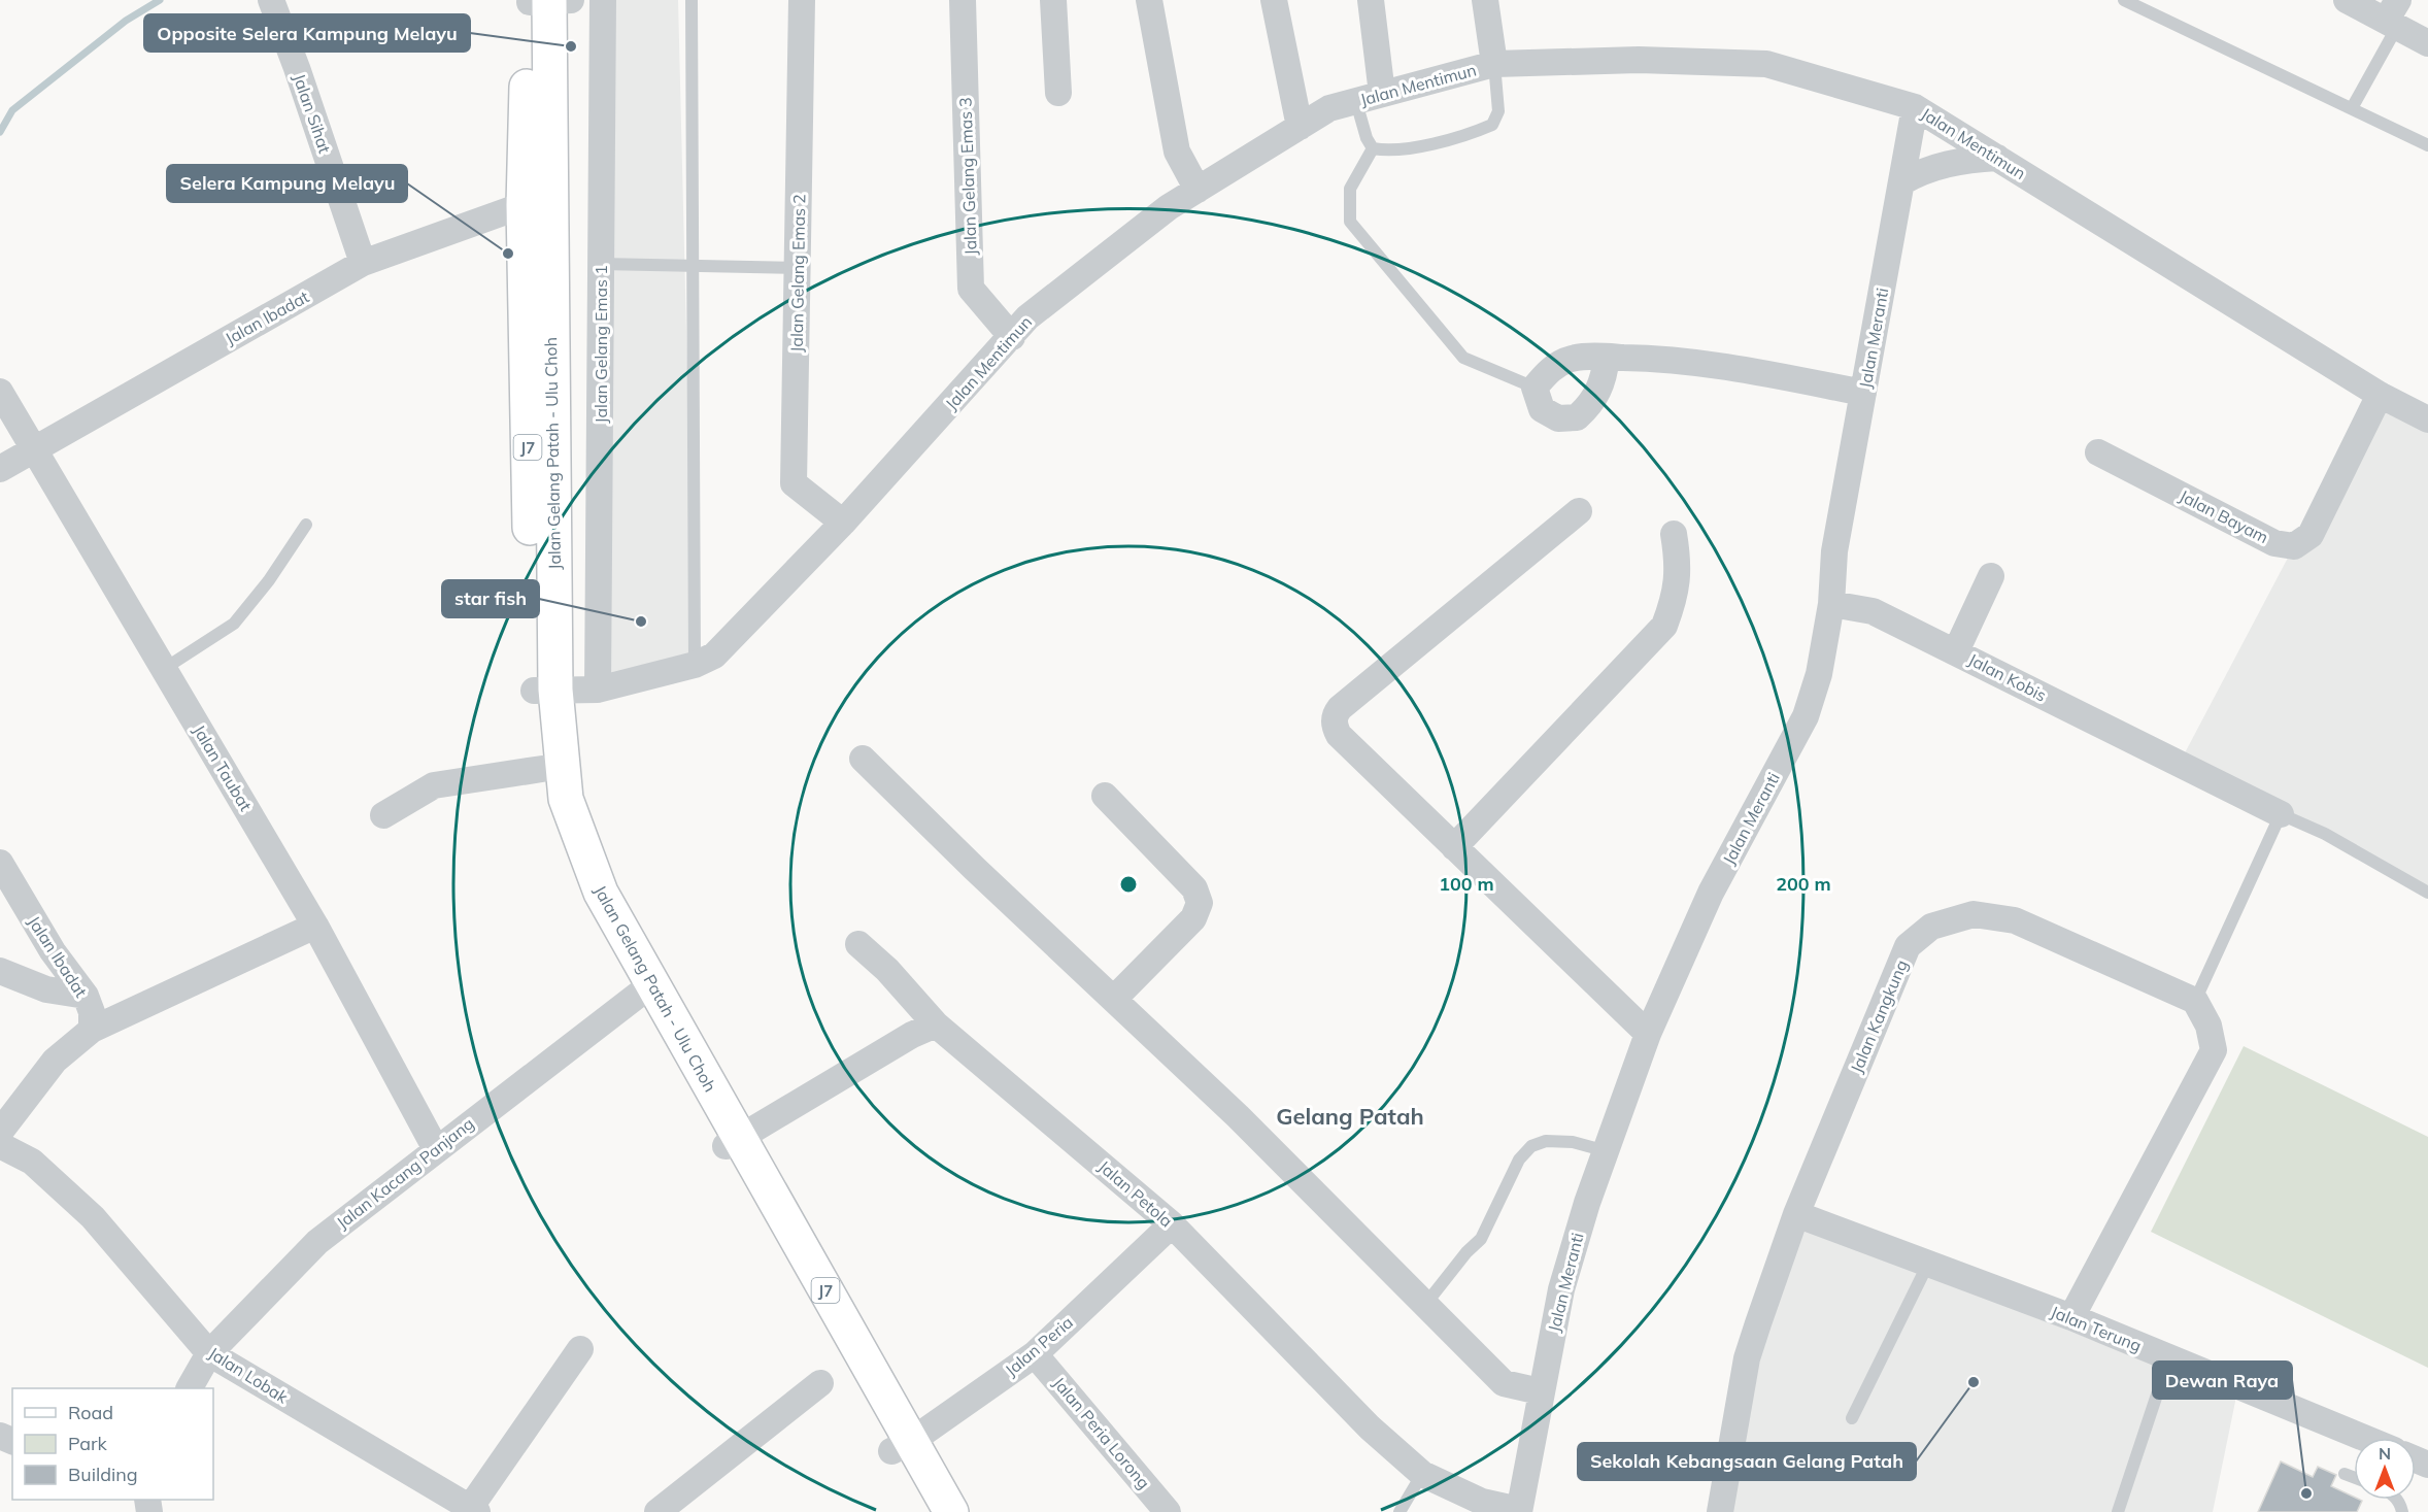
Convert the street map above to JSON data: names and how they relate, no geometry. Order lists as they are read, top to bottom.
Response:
{
  "streets": {
    "main road": ["J7", "Jalan Gelang Patah - Ulu Choh"],
    "street": [
      "Jalan Mentimun",
      "Jalan Sihat",
      "Jalan Gelang Emas 3",
      "Jalan Gelang Emas 2",
      "Jalan Ibadat",
      "Jalan Meranti",
      "Jalan Gelang Emas 1",
      "Jalan Bayam",
      "Jalan Kobis",
      "Jalan Taubat",
      "Jalan Kangkung",
      "Jalan Kacang Panjang",
      "Jalan Petola",
      "Jalan Terung",
      "Jalan Peria",
      "Jalan Lobak",
      "Jalan Peria Lorong"
    ]
  },
  "crossings": [
    ["Jalan Mentimun", "Jalan Gelang Emas 3"],
    ["Jalan Mentimun", "Jalan Gelang Emas 2"],
    ["Jalan Mentimun", "Jalan Meranti"],
    ["Jalan Mentimun", "Jalan Gelang Emas 1"],
    ["Jalan Mentimun", "Jalan Gelang Patah - Ulu Choh"],
    ["Jalan Mentimun", "Jalan Bayam"],
    ["Jalan Sihat", "Jalan Ibadat"],
    ["Jalan Ibadat", "Jalan Gelang Patah - Ulu Choh"],
    ["Jalan Ibadat", "Jalan Taubat"],
    ["Jalan Meranti", "Jalan Kobis"],
    ["Jalan Meranti", "Jalan Petola"],
    ["Jalan Gelang Patah - Ulu Choh", "Jalan Kacang Panjang"],
    ["Jalan Gelang Patah - Ulu Choh", "Jalan Peria"],
    ["Jalan Taubat", "Jalan Kacang Panjang"],
    ["Jalan Kangkung", "Jalan Terung"],
    ["Jalan Kacang Panjang", "Jalan Lobak"],
    ["Jalan Petola", "Jalan Peria"],
    ["Jalan Peria", "Jalan Peria Lorong"]
  ],
  "districts": ["Gelang Patah"],
  "places": [
    "Opposite Selera Kampung Melayu",
    "Selera Kampung Melayu",
    "star fish",
    "Sekolah Kebangsaan Gelang Patah",
    "Dewan Raya"
  ],
  "legend": ["Road", "Park", "Building"],
  "north": "top",
  "rings": ["100 m", "200 m"]
}
